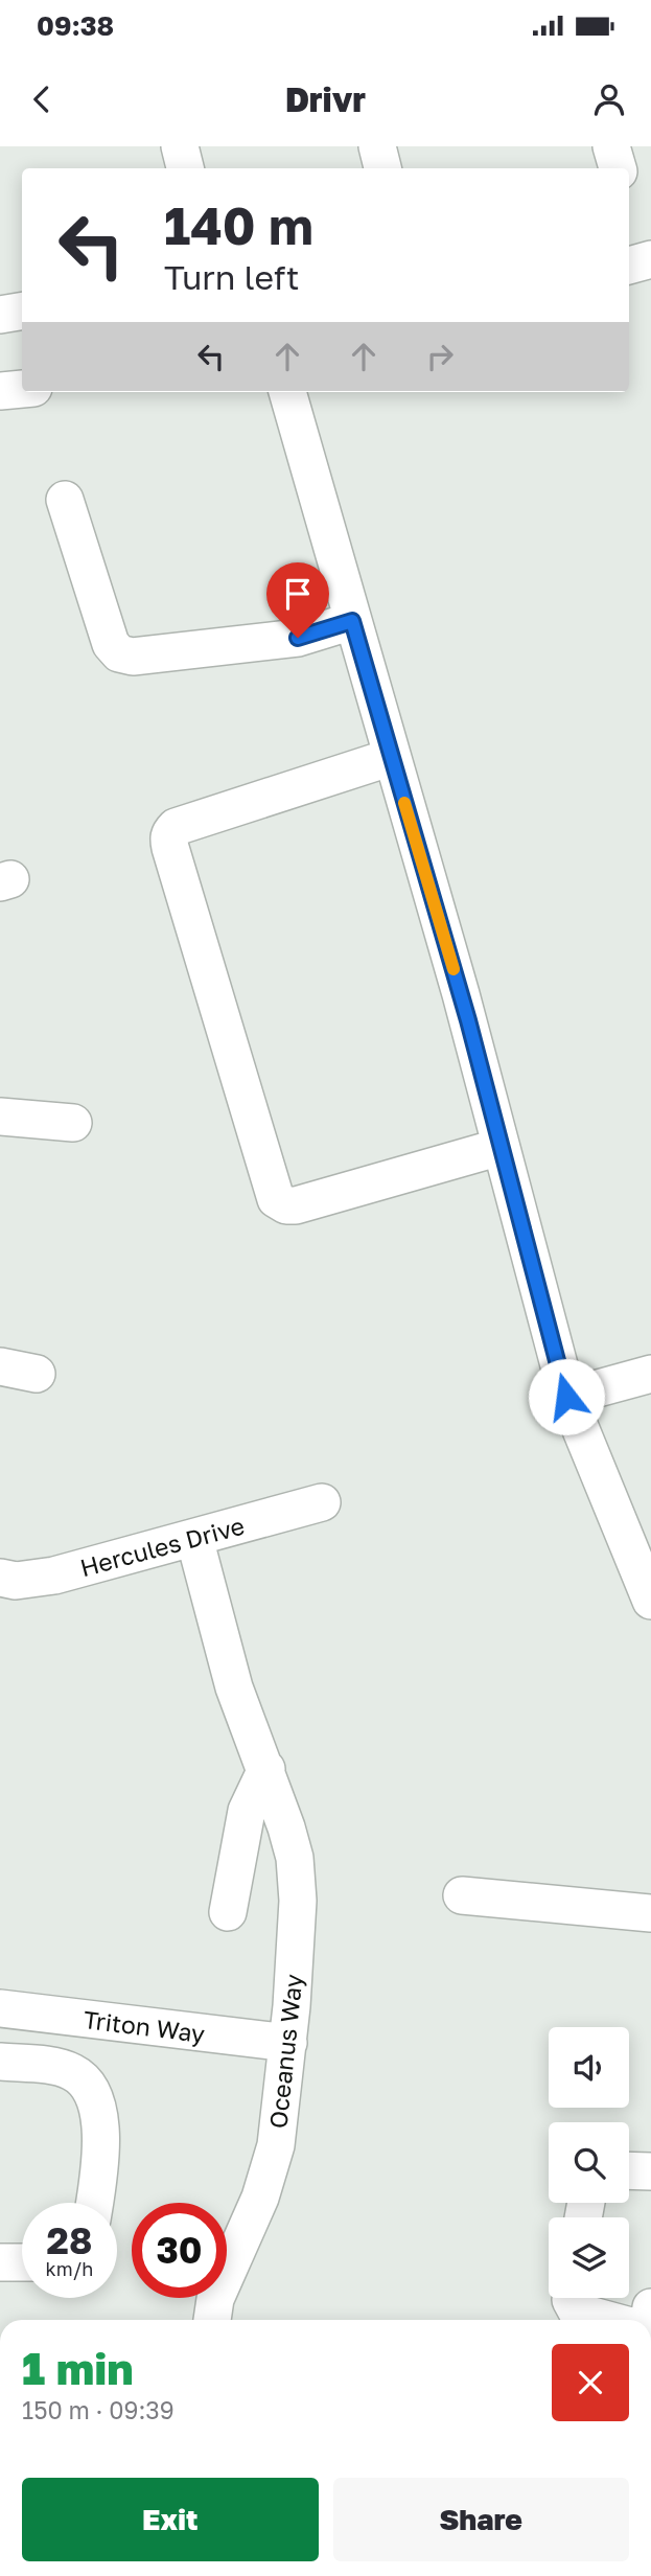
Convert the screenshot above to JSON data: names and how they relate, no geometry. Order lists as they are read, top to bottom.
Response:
{
  "streets": {
    "street": ["Hercules Drive", "Triton Way", "Oceanus Way"]
  },
  "crossings": [
    ["Hercules Drive", "Oceanus Way"],
    ["Triton Way", "Oceanus Way"]
  ],
  "page": {
    "status": "09:38",
    "header": "Drivr",
    "turn": ["140 m", "Turn left"],
    "speed": "28 km/h",
    "limit": "30",
    "heading": ["1 min", "150 m · 09:39"],
    "buttons": ["Exit", "Share"]
  }
}
